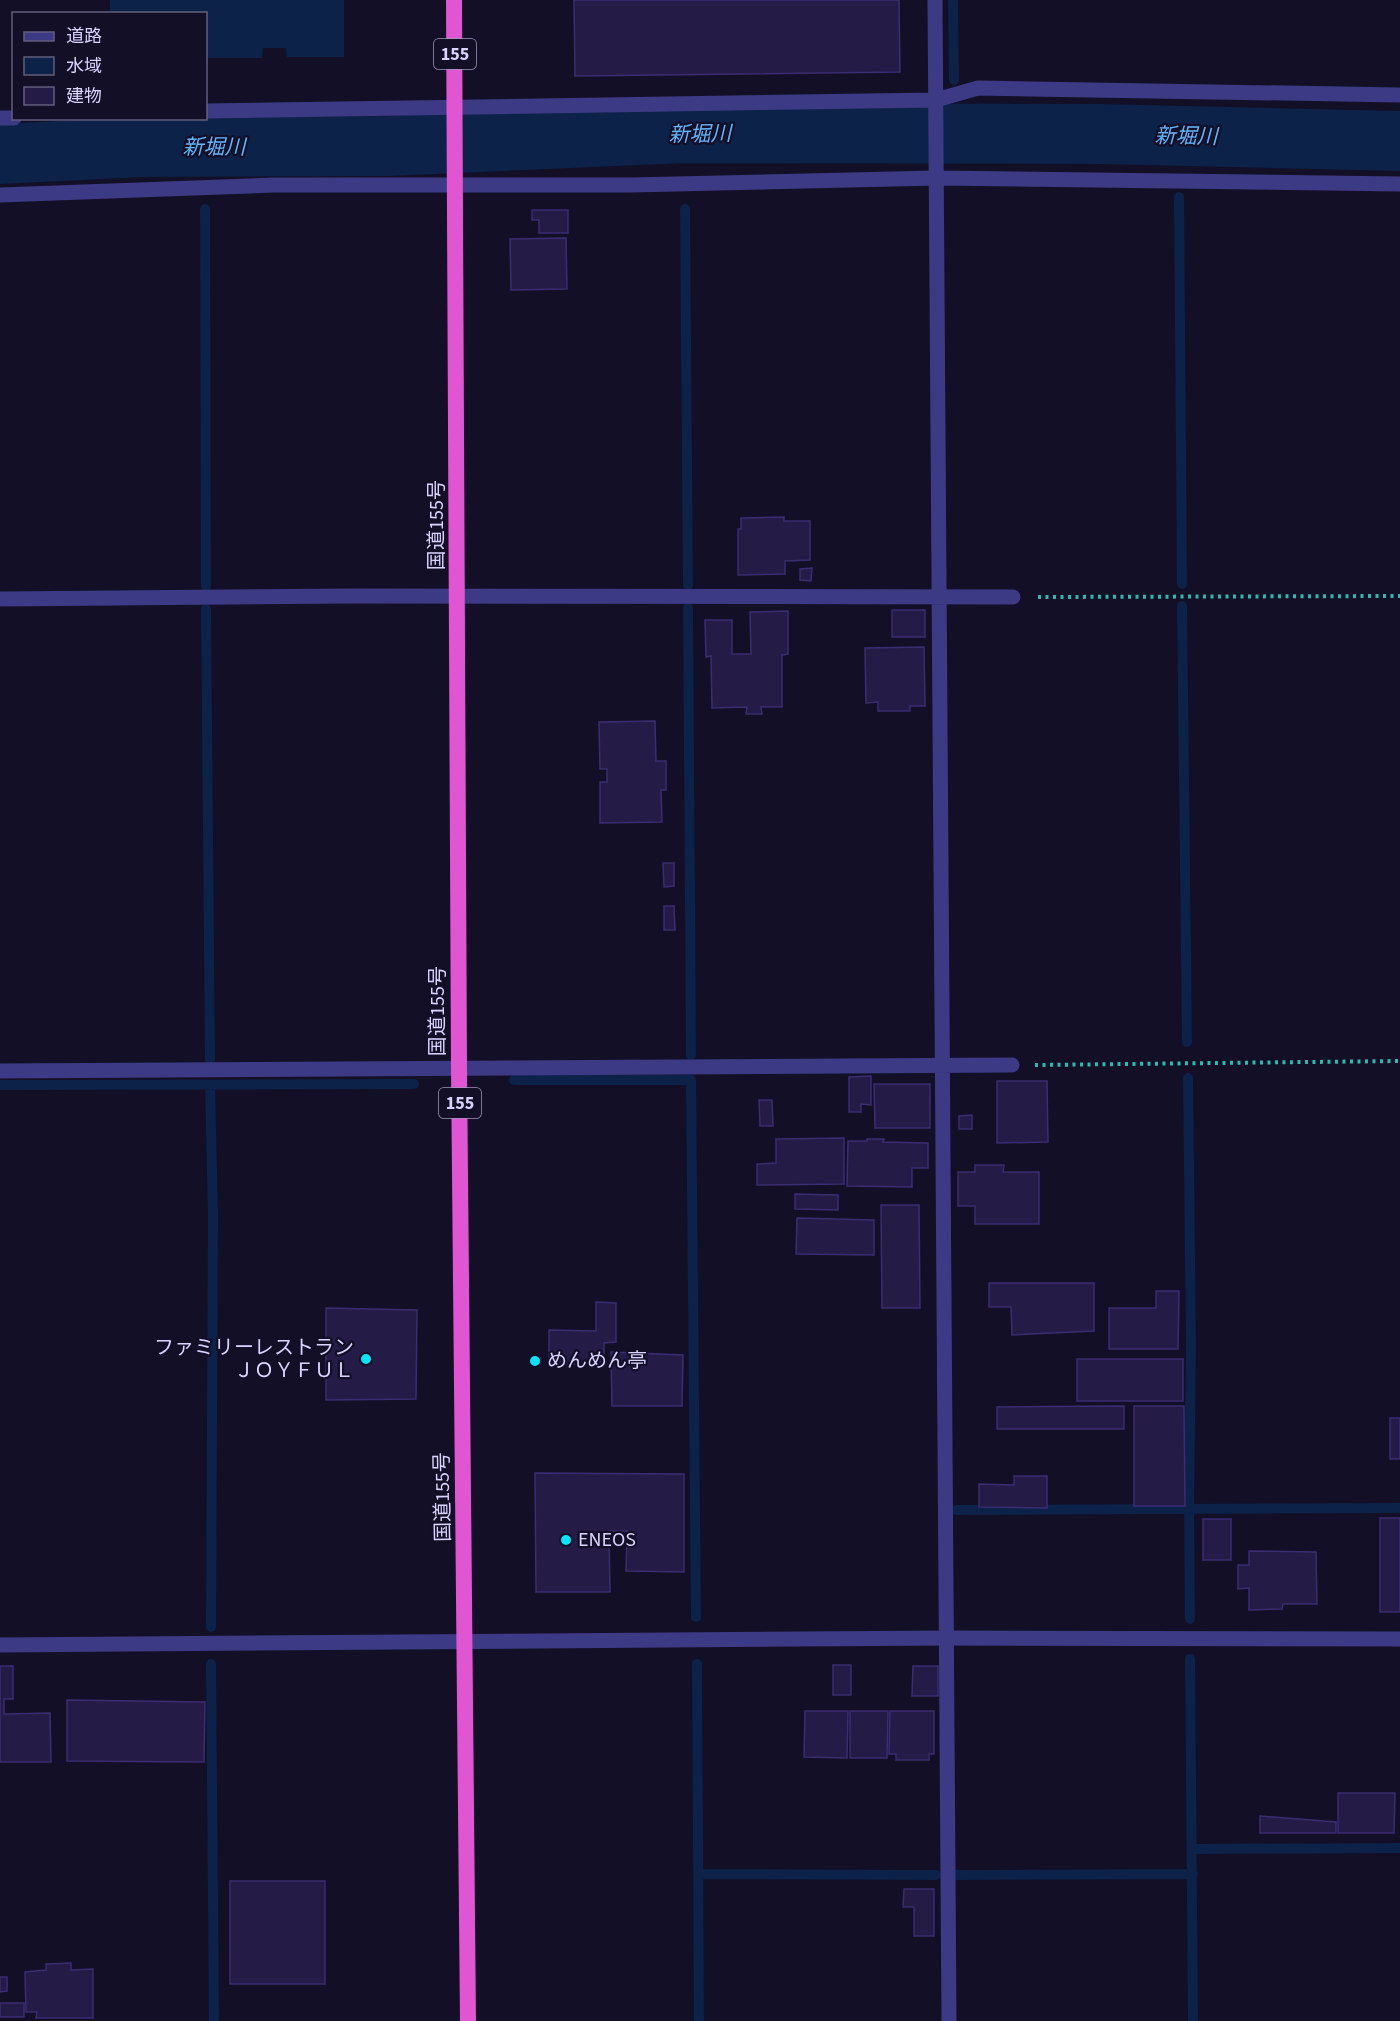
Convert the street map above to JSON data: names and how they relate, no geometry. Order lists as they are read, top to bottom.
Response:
{
  "streets": {
    "highway": ["155", "国道155号"]
  },
  "water": ["新堀川"],
  "places": ["ファミリーレストラン ＪＯＹＦＵＬ", "めんめん亭", "ENEOS"],
  "legend": ["道路", "水域", "建物"]
}
